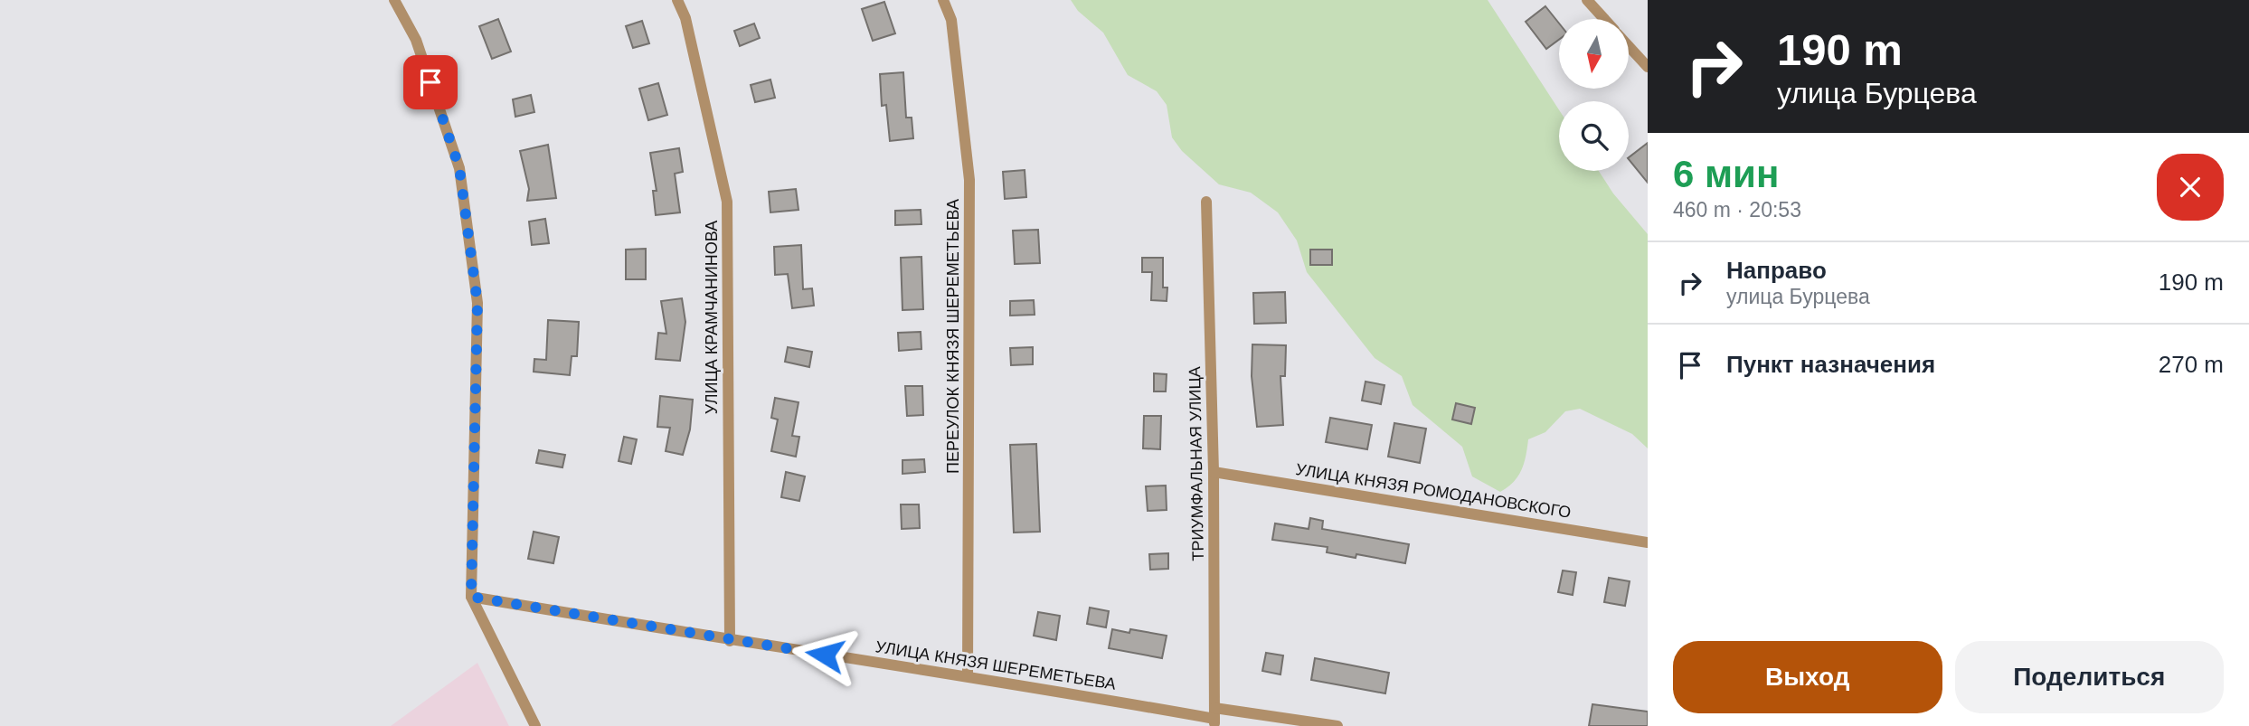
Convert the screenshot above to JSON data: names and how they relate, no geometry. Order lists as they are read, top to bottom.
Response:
{
  "streets": {
    "street": [
      "УЛИЦА КРАМЧАНИНОВА",
      "ПЕРЕУЛОК КНЯЗЯ ШЕРЕМЕТЬЕВА",
      "ТРИУМФАЛЬНАЯ УЛИЦА",
      "УЛИЦА КНЯЗЯ РОМОДАНОВСКОГО",
      "УЛИЦА КНЯЗЯ ШЕРЕМЕТЬЕВА"
    ]
  },
  "crossings": [
    ["УЛИЦА КРАМЧАНИНОВА", "УЛИЦА КНЯЗЯ ШЕРЕМЕТЬЕВА"],
    ["ПЕРЕУЛОК КНЯЗЯ ШЕРЕМЕТЬЕВА", "УЛИЦА КНЯЗЯ ШЕРЕМЕТЬЕВА"],
    ["ТРИУМФАЛЬНАЯ УЛИЦА", "УЛИЦА КНЯЗЯ РОМОДАНОВСКОГО"],
    ["ТРИУМФАЛЬНАЯ УЛИЦА", "УЛИЦА КНЯЗЯ ШЕРЕМЕТЬЕВА"]
  ],
  "north": "bottom",
  "page": {
    "turn": ["190 m", "улица Бурцева"],
    "heading": ["6 мин", "460 m · 20:53"],
    "list": [
      {
        "name": "Направо",
        "note": "улица Бурцева",
        "value": "190 m"
      },
      {
        "name": "Пункт назначения",
        "value": "270 m"
      }
    ],
    "buttons": ["Выход", "Поделиться"]
  }
}
